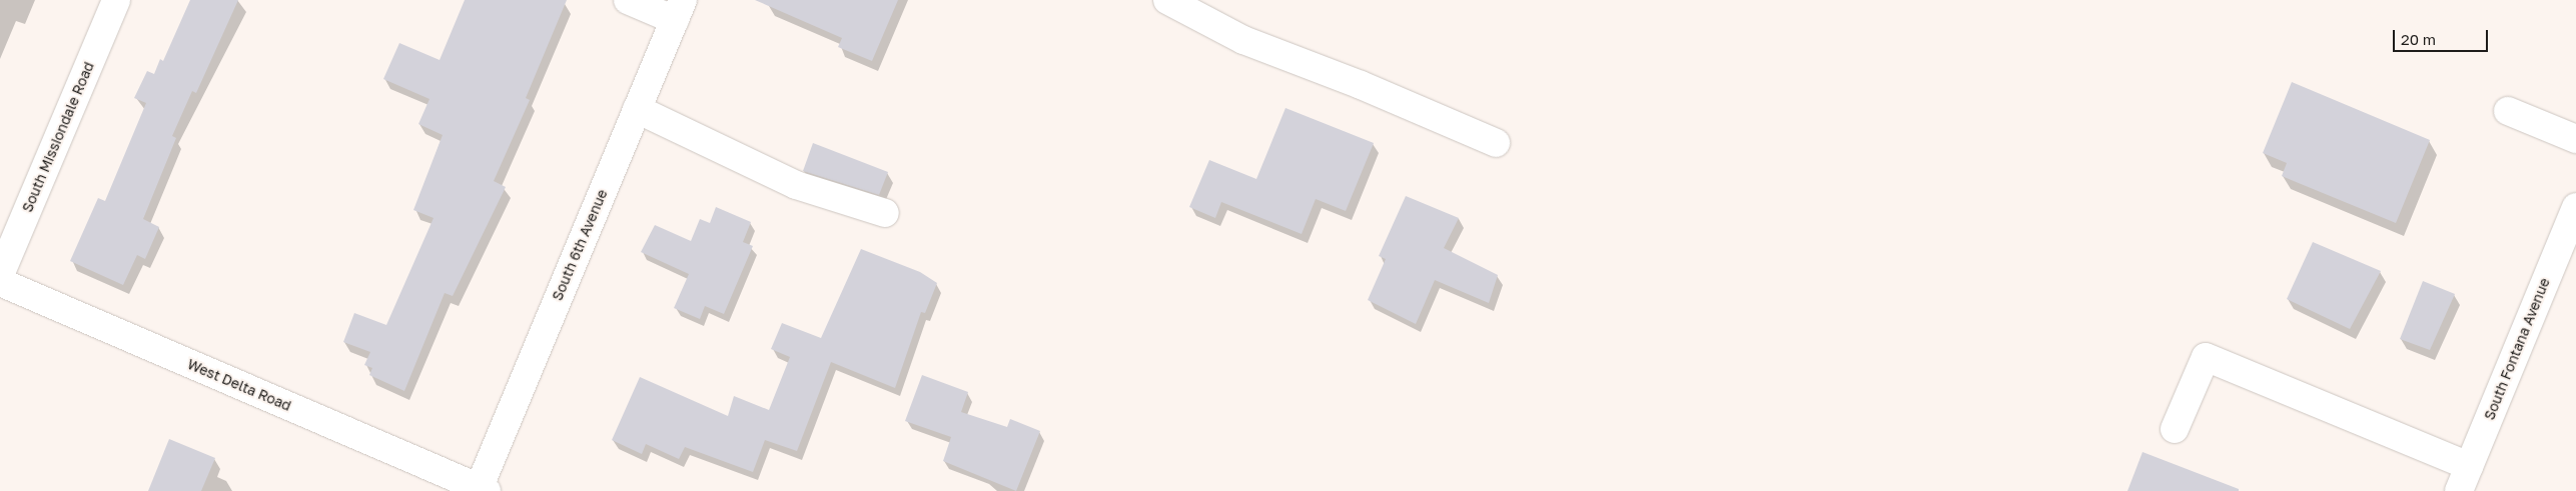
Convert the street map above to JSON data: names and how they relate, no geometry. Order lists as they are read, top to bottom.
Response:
{
  "streets": {
    "street": [
      "South Missiondale Road",
      "South 6th Avenue",
      "South Fontana Avenue",
      "West Delta Road"
    ]
  },
  "crossings": [
    ["South 6th Avenue", "West Delta Road"]
  ],
  "scale_bar": "20 m"
}
